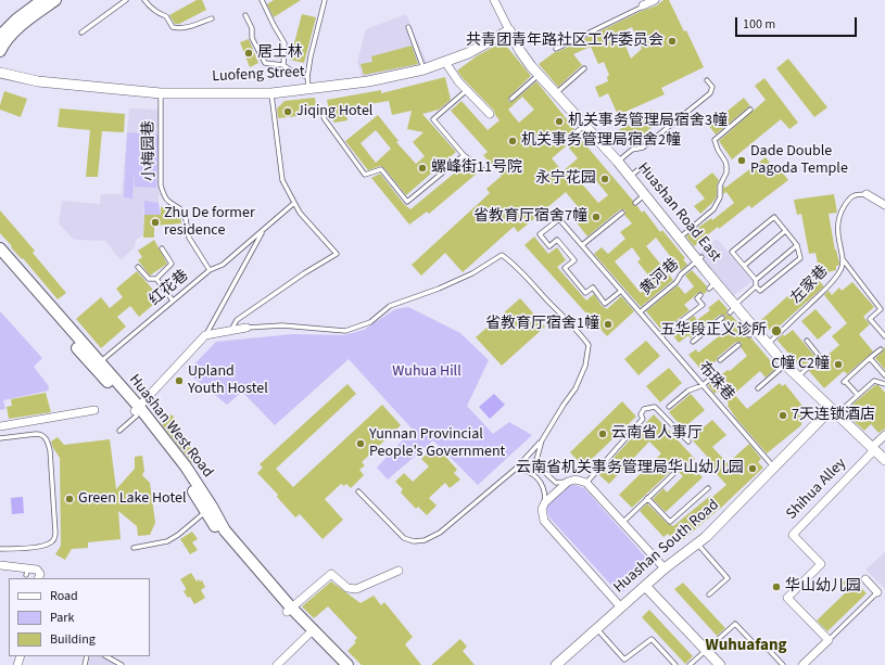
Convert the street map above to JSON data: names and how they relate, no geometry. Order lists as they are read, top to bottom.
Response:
{
  "streets": {
    "main road": ["Huashan West Road"],
    "street": [
      "Luofeng Street",
      "Huashan Road East",
      "Shihua Alley",
      "Huashan South Road"
    ],
    "lane": [
      "小梅园巷",
      "黄河巷",
      "左家巷",
      "红花巷",
      "布珠巷"
    ]
  },
  "crossings": [
    ["Luofeng Street", "小梅园巷"],
    ["Luofeng Street", "Huashan Road East"],
    ["小梅园巷", "红花巷"],
    ["Huashan Road East", "黄河巷"],
    ["Huashan Road East", "左家巷"],
    ["Huashan Road East", "Shihua Alley"],
    ["Huashan Road East", "Huashan South Road"],
    ["黄河巷", "布珠巷"],
    ["红花巷", "Huashan West Road"],
    ["布珠巷", "Huashan South Road"]
  ],
  "districts": ["Wuhuafang"],
  "parks": ["Wuhua Hill"],
  "places": [
    "共青团青年路社区工作委员会",
    "居士林",
    "Jiqing Hotel",
    "机关事务管理局宿舍3幢",
    "机关事务管理局宿舍2幢",
    "Dade Double Pagoda Temple",
    "螺峰街11号院",
    "永宁花园",
    "省教育厅宿舍7幢",
    "Zhu De former residence",
    "省教育厅宿舍1幢",
    "五华段正义诊所",
    "C幢 C2幢",
    "Upland Youth Hostel",
    "7天连锁酒店",
    "云南省人事厅",
    "Yunnan Provincial People's Government",
    "云南省机关事务管理局华山幼儿园",
    "Green Lake Hotel",
    "华山幼儿园"
  ],
  "legend": ["Road", "Park", "Building"],
  "scale_bar": "100 m"
}
